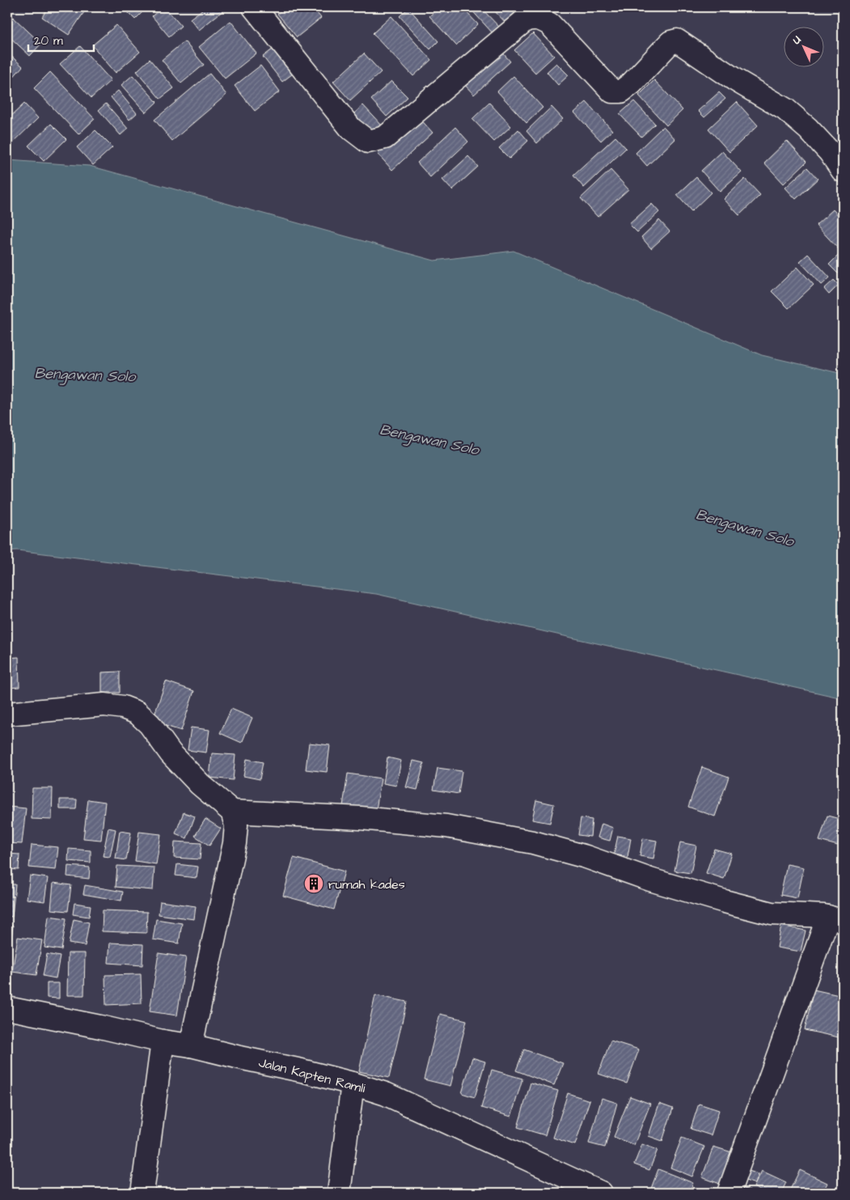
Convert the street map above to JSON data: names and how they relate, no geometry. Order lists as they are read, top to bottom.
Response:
{
  "streets": {
    "street": ["Jalan Kapten Ramli"]
  },
  "water": ["Bengawan Solo"],
  "places": {
    "building": ["rumah kades"]
  },
  "scale_bar": "20 m",
  "north": "top left"
}
